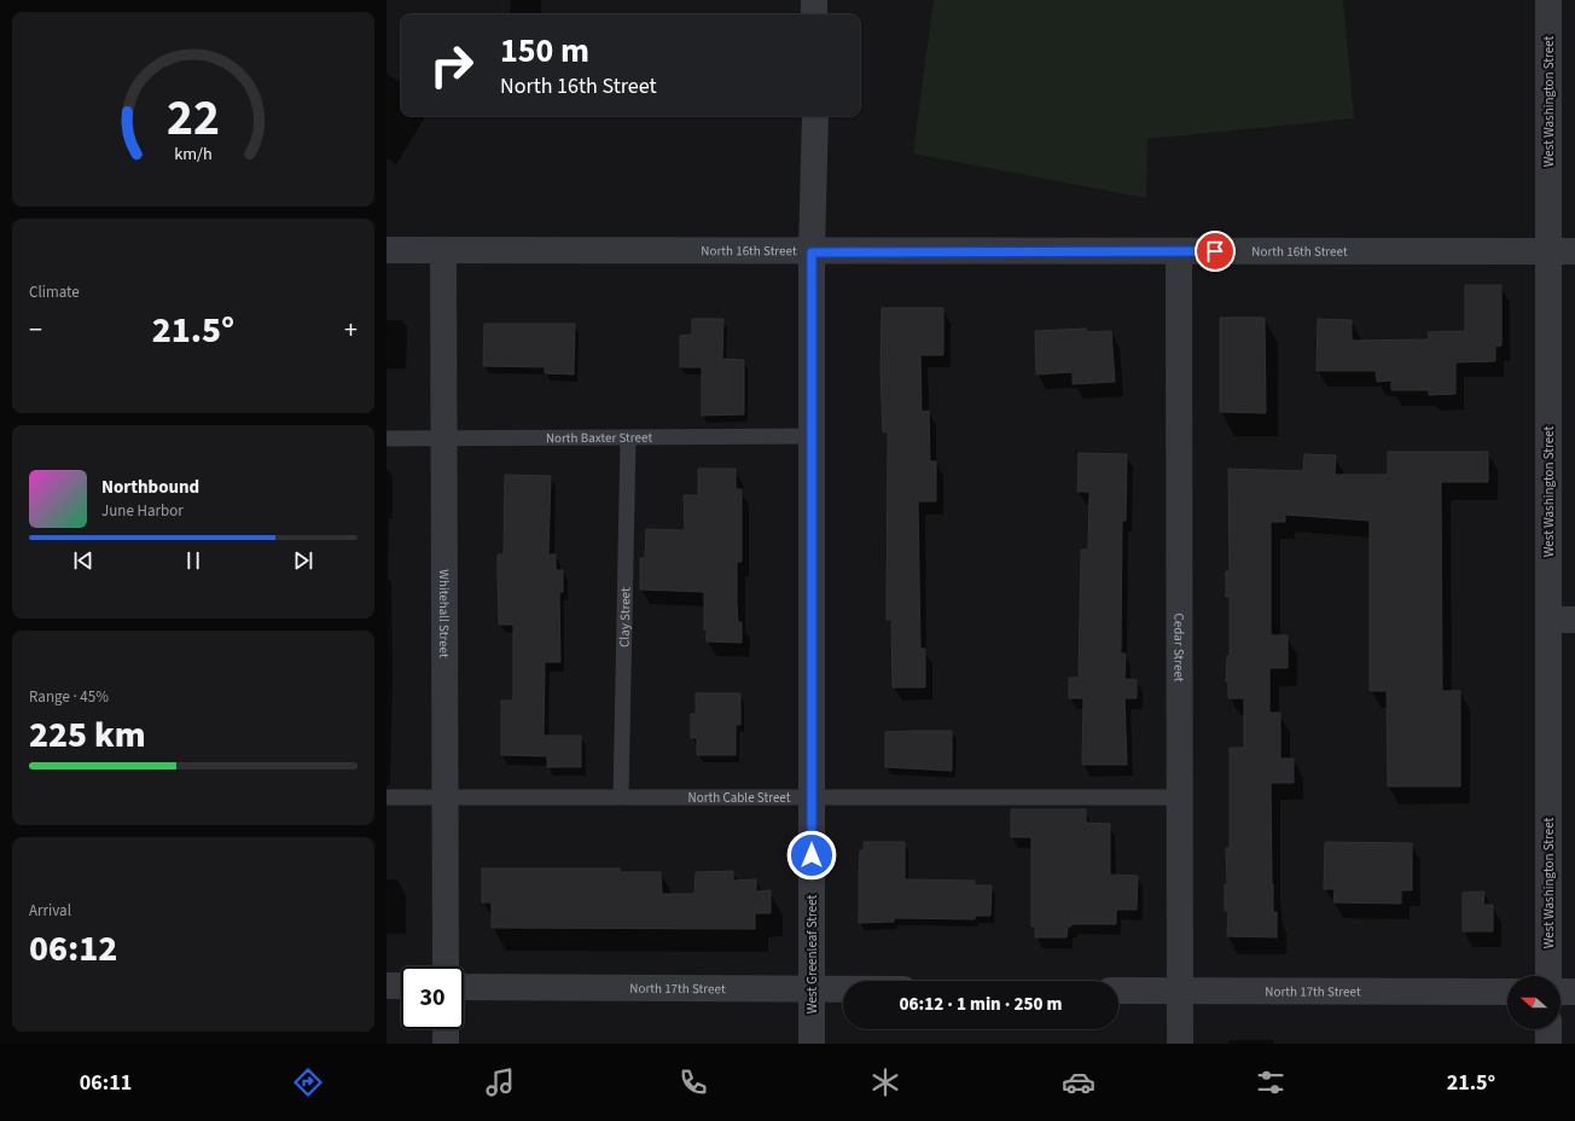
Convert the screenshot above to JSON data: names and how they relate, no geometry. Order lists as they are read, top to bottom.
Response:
{
  "streets": {
    "street": [
      "West Washington Street",
      "North 16th Street",
      "Whitehall Street",
      "Cedar Street",
      "West Greenleaf Street",
      "North 17th Street"
    ],
    "lane": ["North Baxter Street", "Clay Street", "North Cable Street"]
  },
  "crossings": [
    ["West Washington Street", "North 16th Street"],
    ["North 16th Street", "Whitehall Street"],
    ["North 16th Street", "Cedar Street"],
    ["North 16th Street", "West Greenleaf Street"],
    ["North Baxter Street", "Whitehall Street"],
    ["North Baxter Street", "Clay Street"],
    ["North Baxter Street", "West Greenleaf Street"],
    ["Whitehall Street", "North Cable Street"],
    ["Clay Street", "North Cable Street"],
    ["Cedar Street", "North Cable Street"],
    ["Cedar Street", "North 17th Street"],
    ["North Cable Street", "West Greenleaf Street"],
    ["West Greenleaf Street", "North 17th Street"]
  ],
  "north": "left",
  "page": {
    "turn": ["150 m", "North 16th Street"],
    "tile": [
      "Climate",
      ["Range · 45%", "225 km"],
      ["Arrival", "06:12"]
    ],
    "heat": ["−", "21.5°", "+"],
    "song": ["Northbound", "June Harbor"],
    "limit": "30",
    "trip": "06:12 · 1 min · 250 m",
    "tabs": ["06:11", "21.5°"],
    "gauge": ["22", "km/h"]
  }
}
